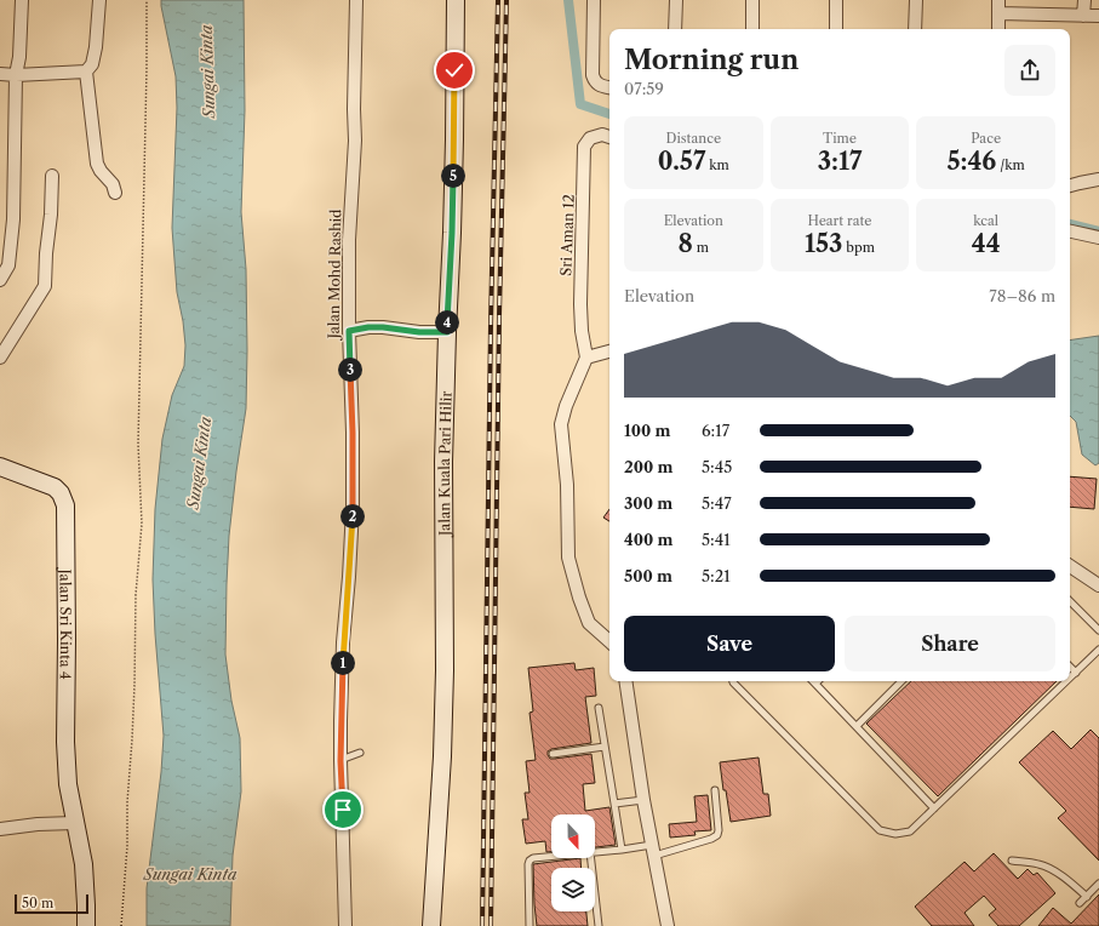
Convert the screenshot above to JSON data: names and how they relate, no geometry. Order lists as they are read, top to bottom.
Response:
{
  "streets": {
    "street": [
      "Sri Aman 12",
      "Jalan Mohd Rashid",
      "Jalan Kuala Pari Hilir",
      "Jalan Sri Kinta 4"
    ]
  },
  "water": ["Sungai Kinta"],
  "scale_bar": "50 m",
  "north": "bottom",
  "page": {
    "heading": ["Morning run", "07:59"],
    "stats": [
      ["Distance", "0.57 km"],
      ["Time", "3:17"],
      ["Pace", "5:46 /km"],
      ["Elevation", "8 m"],
      ["Heart rate", "153 bpm"],
      ["kcal", "44"]
    ],
    "pins": [
      "5",
      "4",
      "3",
      "2",
      "1"
    ],
    "chart": ["Elevation", "78–86 m"],
    "list": [
      {
        "name": "100 m",
        "note": "6:17"
      },
      {
        "name": "200 m",
        "note": "5:45"
      },
      {
        "name": "300 m",
        "note": "5:47"
      },
      {
        "name": "400 m",
        "note": "5:41"
      },
      {
        "name": "500 m",
        "note": "5:21"
      }
    ],
    "buttons": ["Save", "Share"],
    "scale": "50 m"
  }
}
